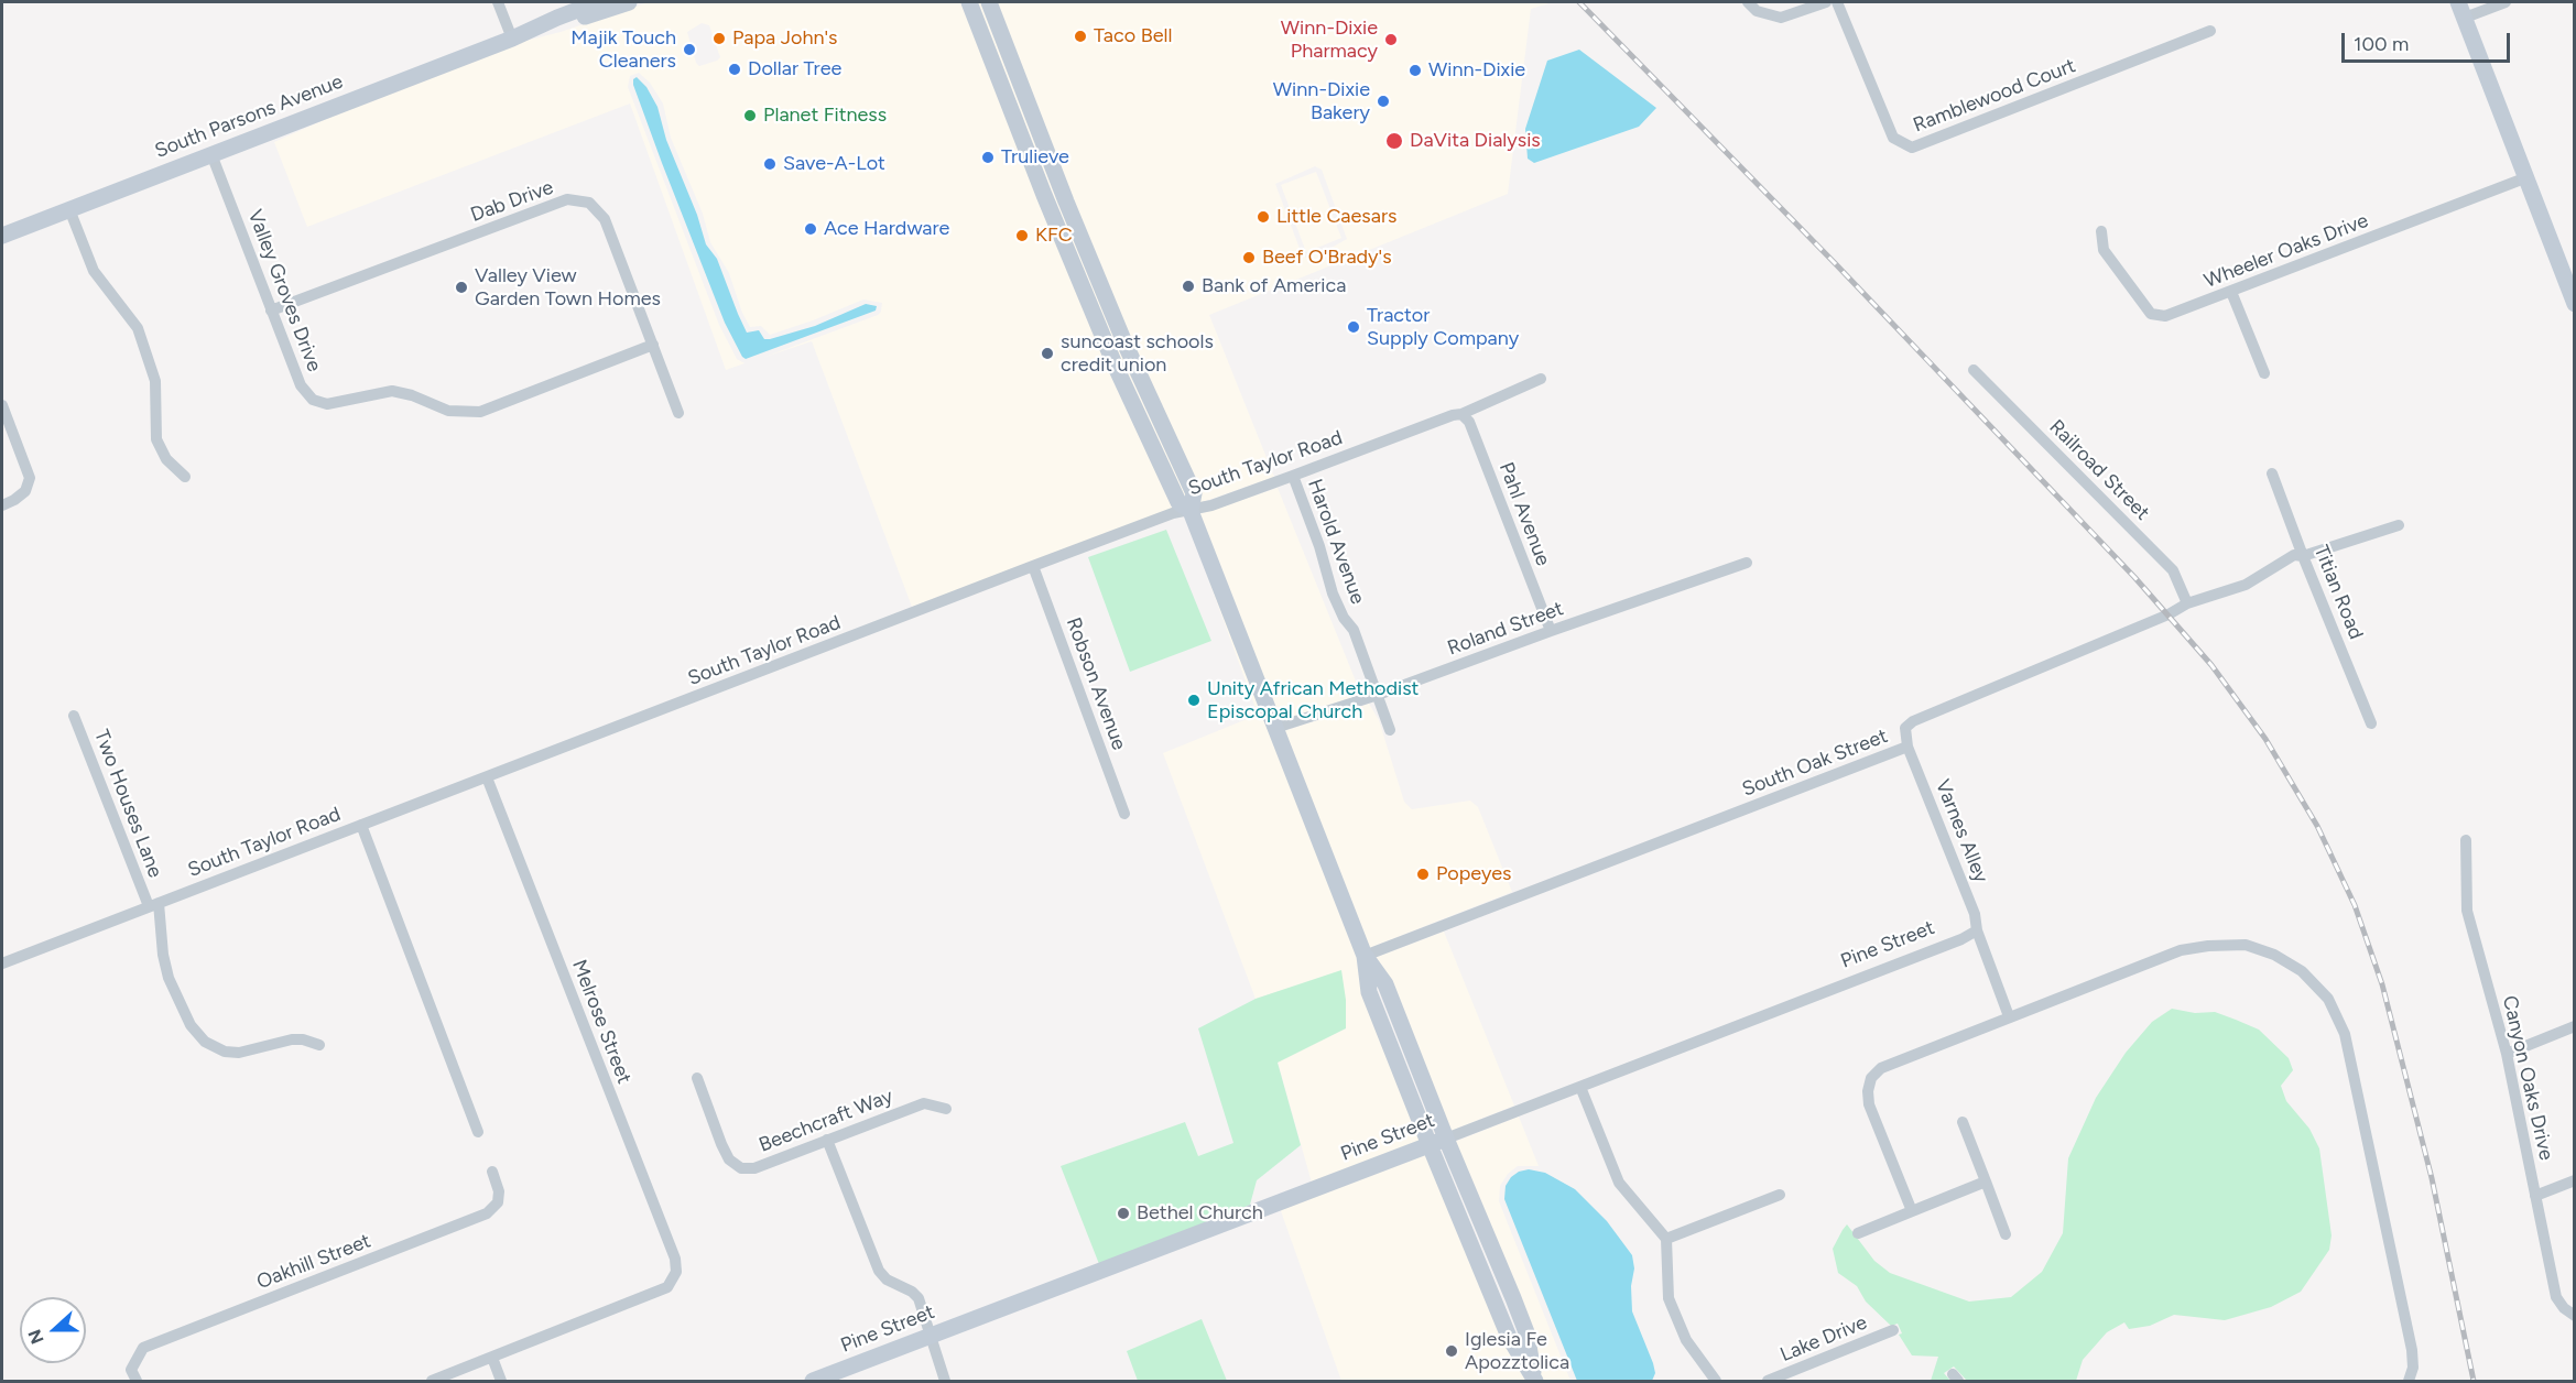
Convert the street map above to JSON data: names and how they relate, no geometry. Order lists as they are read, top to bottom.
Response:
{
  "streets": {
    "main road": ["South Parsons Avenue", "Pine Street"],
    "street": [
      "Ramblewood Court",
      "Dab Drive",
      "Wheeler Oaks Drive",
      "Valley Groves Drive",
      "South Taylor Road",
      "Railroad Street",
      "Pahl Avenue",
      "Harold Avenue",
      "Titian Road",
      "Roland Street",
      "Robson Avenue",
      "South Oak Street",
      "Two Houses Lane",
      "Varnes Alley",
      "Melrose Street",
      "Canyon Oaks Drive",
      "Beechcraft Way",
      "Oakhill Street",
      "Lake Drive"
    ]
  },
  "crossings": [
    ["South Parsons Avenue", "Valley Groves Drive"],
    ["Dab Drive", "Valley Groves Drive"],
    ["South Taylor Road", "Pahl Avenue"],
    ["South Taylor Road", "Harold Avenue"],
    ["South Taylor Road", "Robson Avenue"],
    ["South Taylor Road", "Two Houses Lane"],
    ["South Taylor Road", "Melrose Street"],
    ["Railroad Street", "South Oak Street"],
    ["Pahl Avenue", "Roland Street"],
    ["Harold Avenue", "Roland Street"],
    ["Titian Road", "South Oak Street"],
    ["South Oak Street", "Varnes Alley"],
    ["Varnes Alley", "Pine Street"]
  ],
  "places": [
    "Taco Bell",
    "Papa John's",
    "Winn-Dixie Pharmacy",
    "Majik Touch Cleaners",
    "Dollar Tree",
    "Winn-Dixie",
    "Winn-Dixie Bakery",
    "Planet Fitness",
    "DaVita Dialysis",
    "Trulieve",
    "Save-A-Lot",
    "Little Caesars",
    "Ace Hardware",
    "KFC",
    "Beef O'Brady's",
    "Bank of America",
    "Valley View Garden Town Homes",
    "Tractor Supply Company",
    "suncoast schools credit union",
    "Unity African Methodist Episcopal Church",
    "Popeyes",
    "Bethel Church",
    "Iglesia Fe Apozztolica"
  ],
  "scale_bar": "100 m",
  "north": "left"
}
